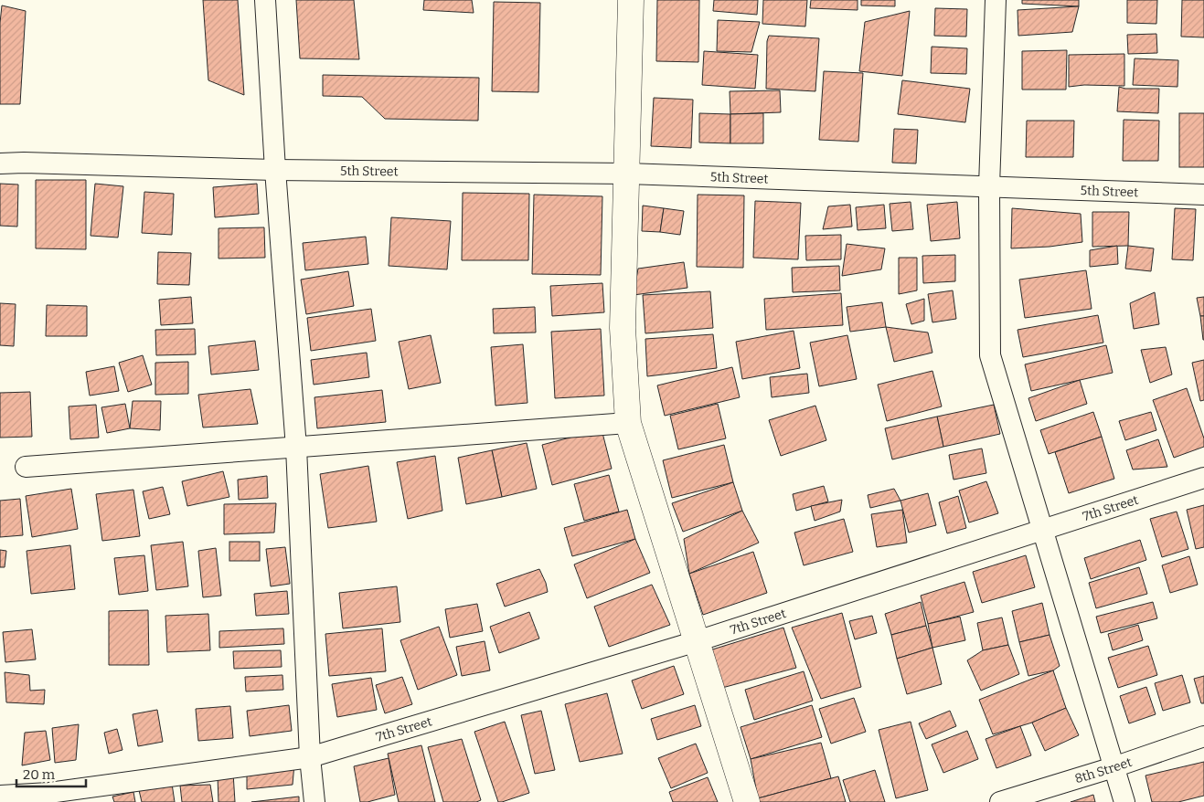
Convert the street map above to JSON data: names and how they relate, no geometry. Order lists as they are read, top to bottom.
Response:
{
  "streets": {
    "street": ["5th Street", "7th Street", "8th Street"]
  },
  "scale_bar": "20 m"
}
